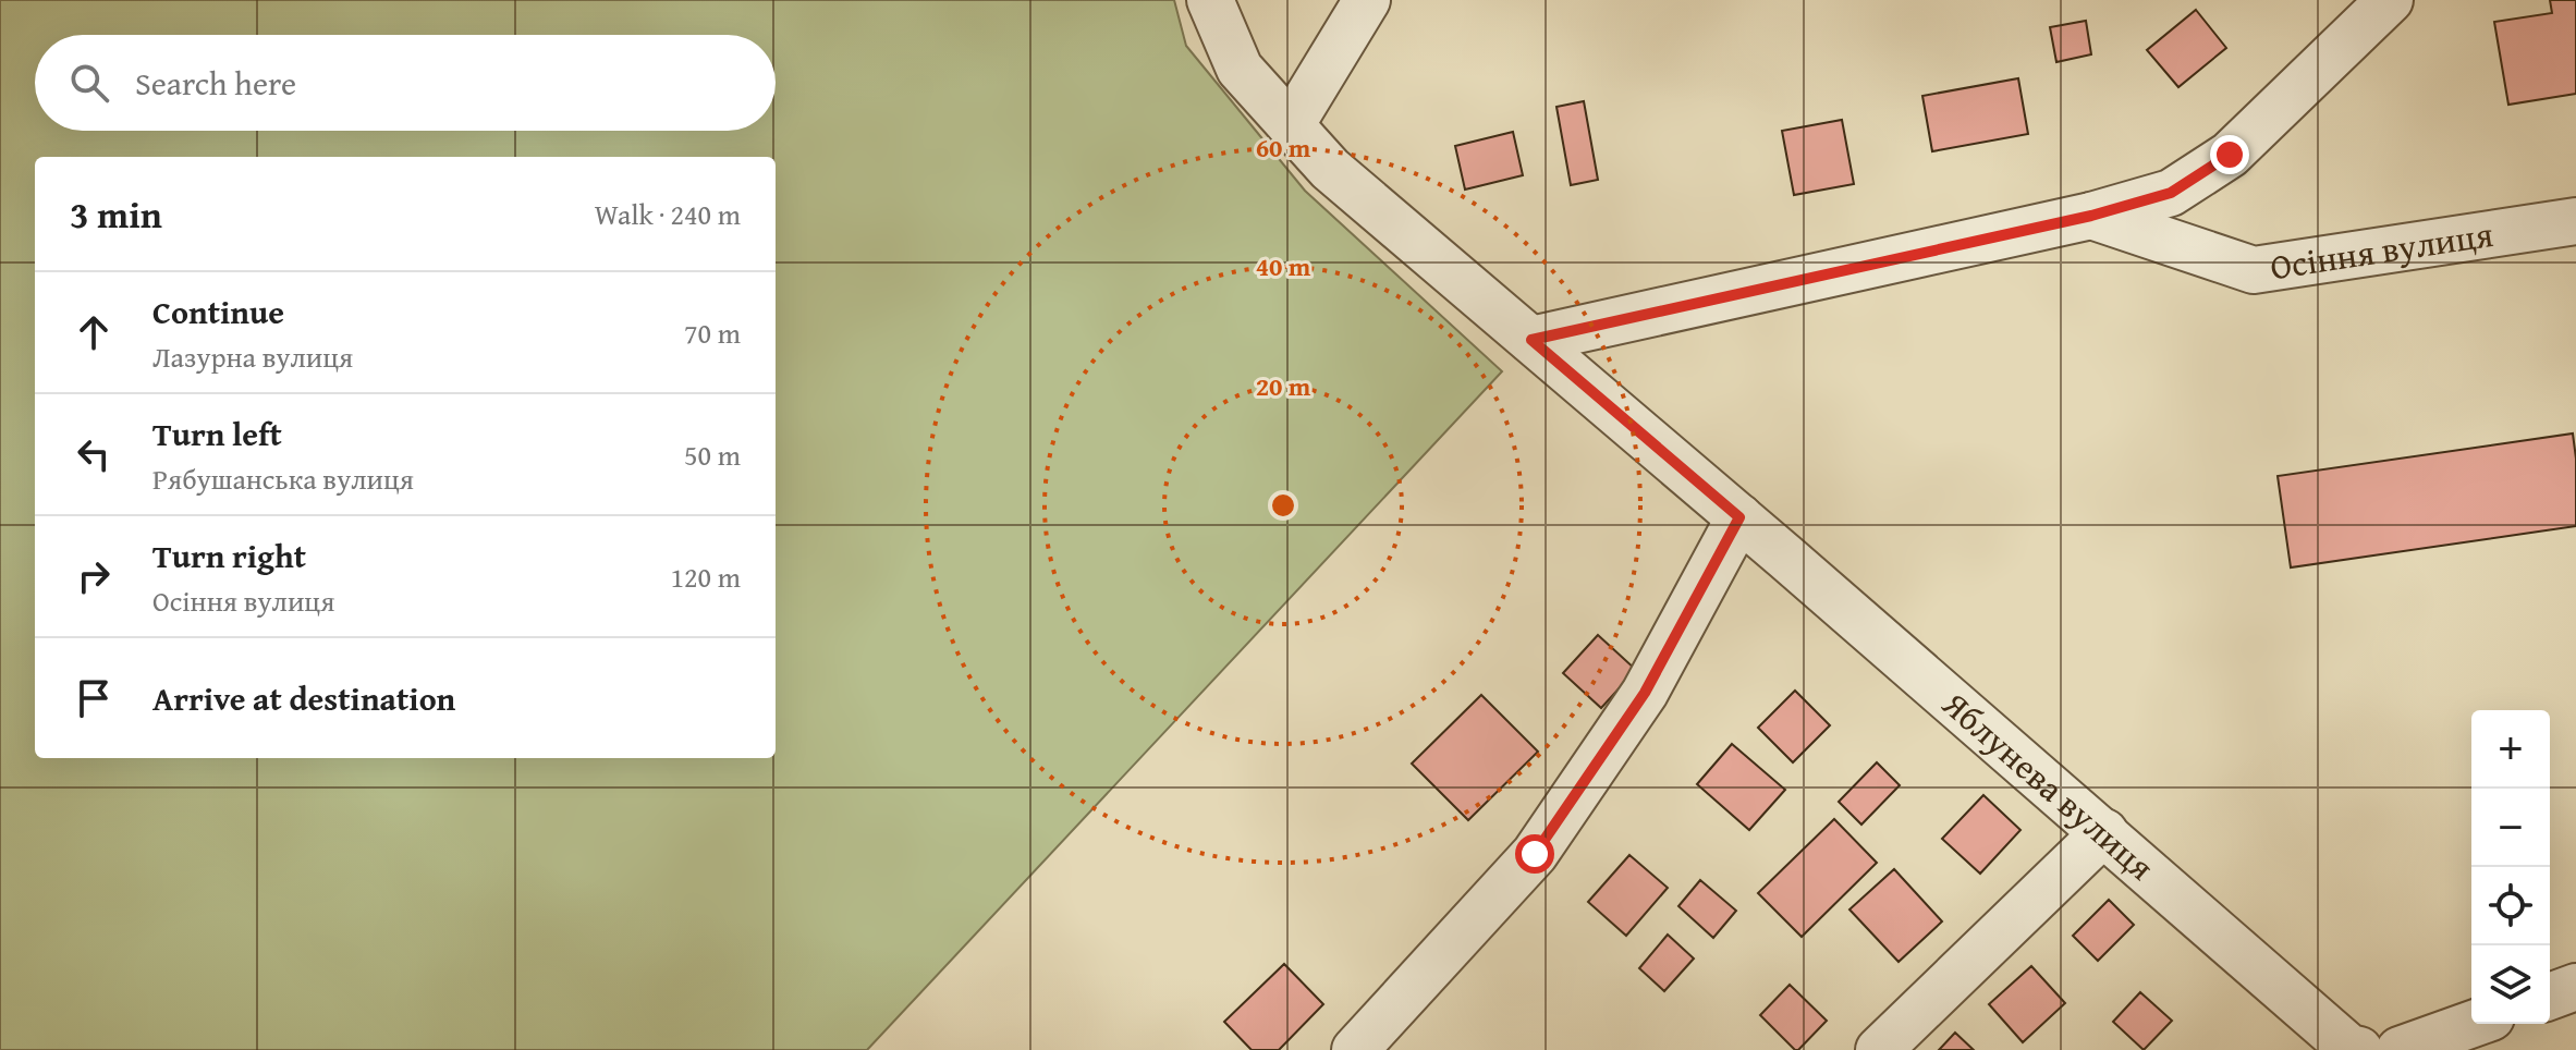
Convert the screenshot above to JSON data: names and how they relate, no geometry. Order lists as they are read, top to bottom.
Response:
{
  "streets": {
    "street": ["Осіння вулиця", "Яблунева вулиця"]
  },
  "page": {
    "search": "Search here",
    "heading": ["3 min", "Walk · 240 m"],
    "list": [
      ["Continue", "Лазурна вулиця", "70 m"],
      ["Turn left", "Рябушанська вулиця", "50 m"],
      ["Turn right", "Осіння вулиця", "120 m"],
      "Arrive at destination"
    ],
    "map_buttons": ["+", "−"]
  },
  "rings": ["60 m", "40 m", "20 m"]
}
